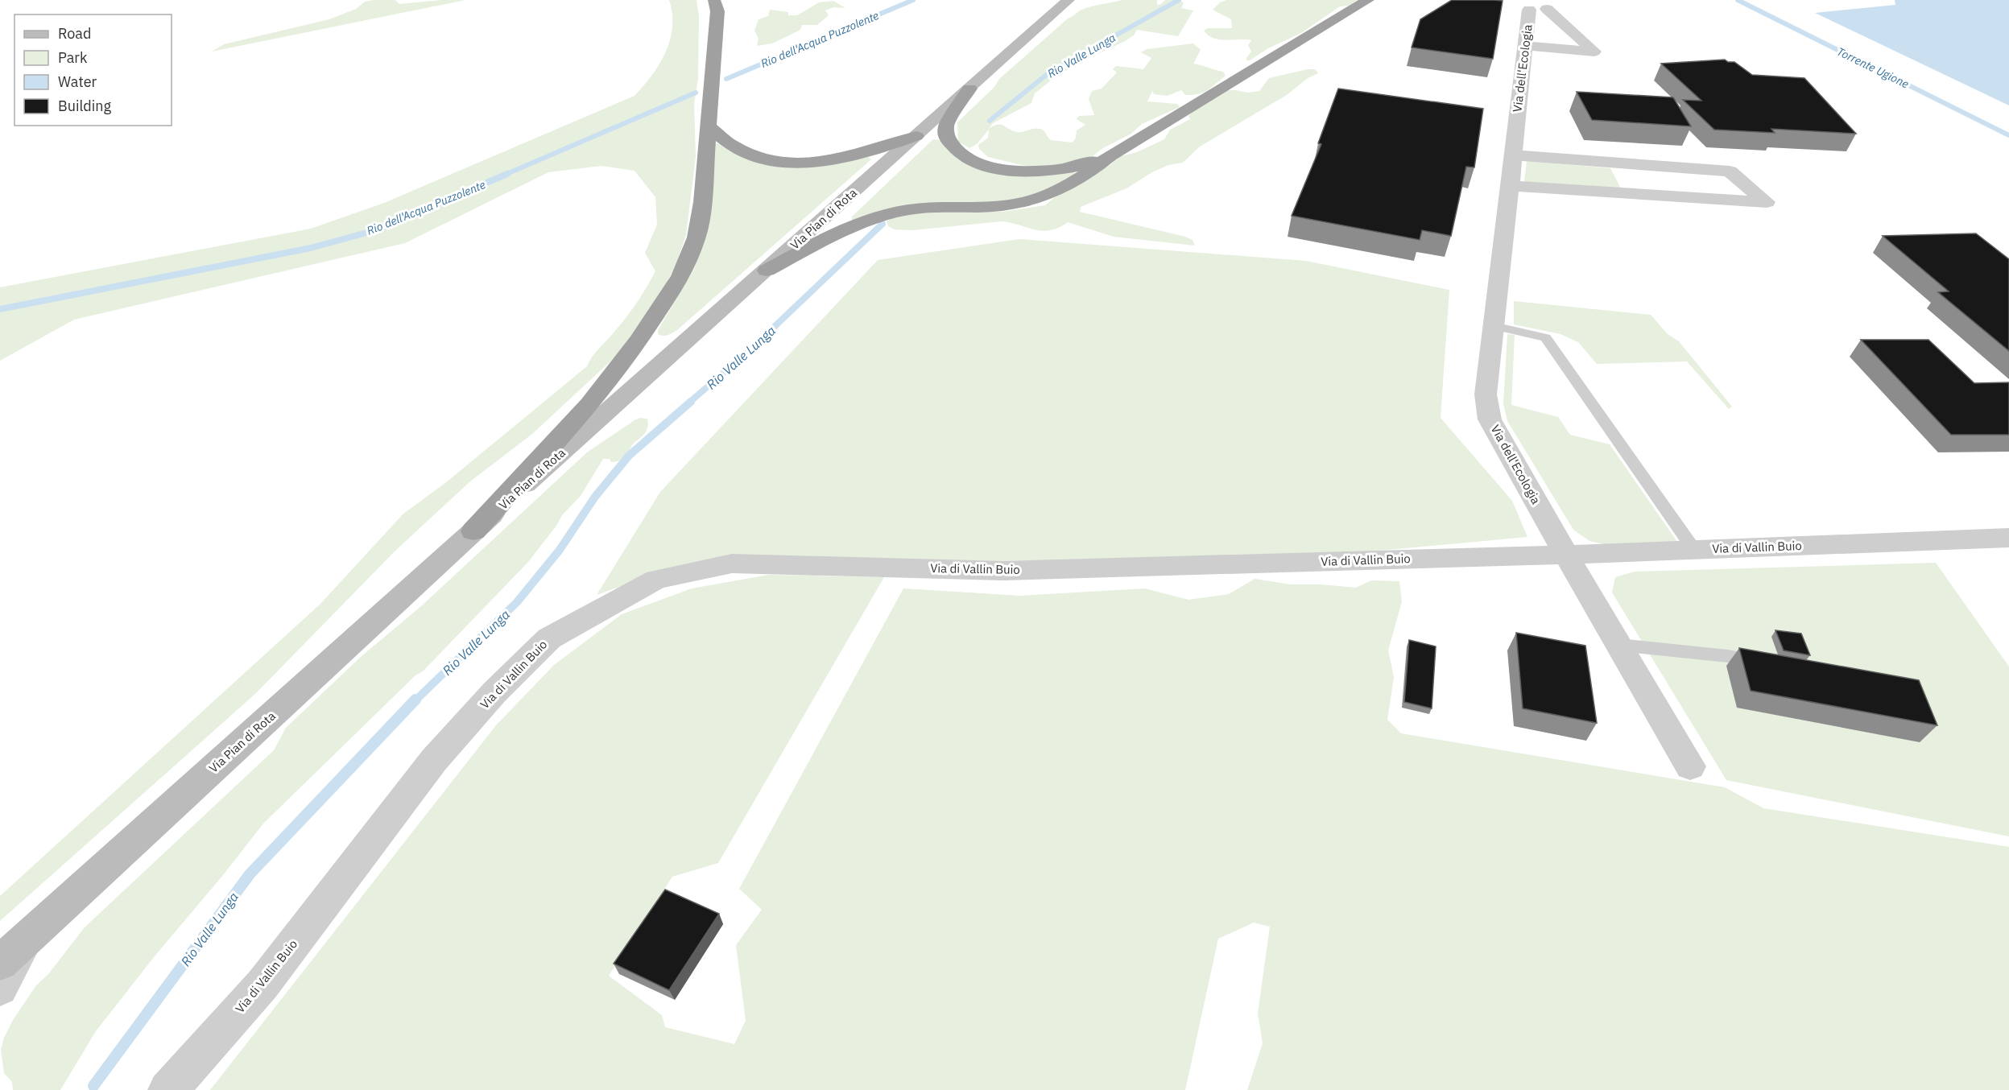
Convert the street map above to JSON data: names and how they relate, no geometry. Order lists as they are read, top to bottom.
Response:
{
  "streets": {
    "main road": ["Via Pian di Rota"],
    "street": ["Via dell'Ecologia", "Via di Vallin Buio"]
  },
  "crossings": [
    ["Via dell'Ecologia", "Via di Vallin Buio"]
  ],
  "water": ["Rio dell'Acqua Puzzolente", "Rio Valle Lunga", "Torrente Ugione"],
  "legend": [
    "Road",
    "Park",
    "Water",
    "Building"
  ]
}
